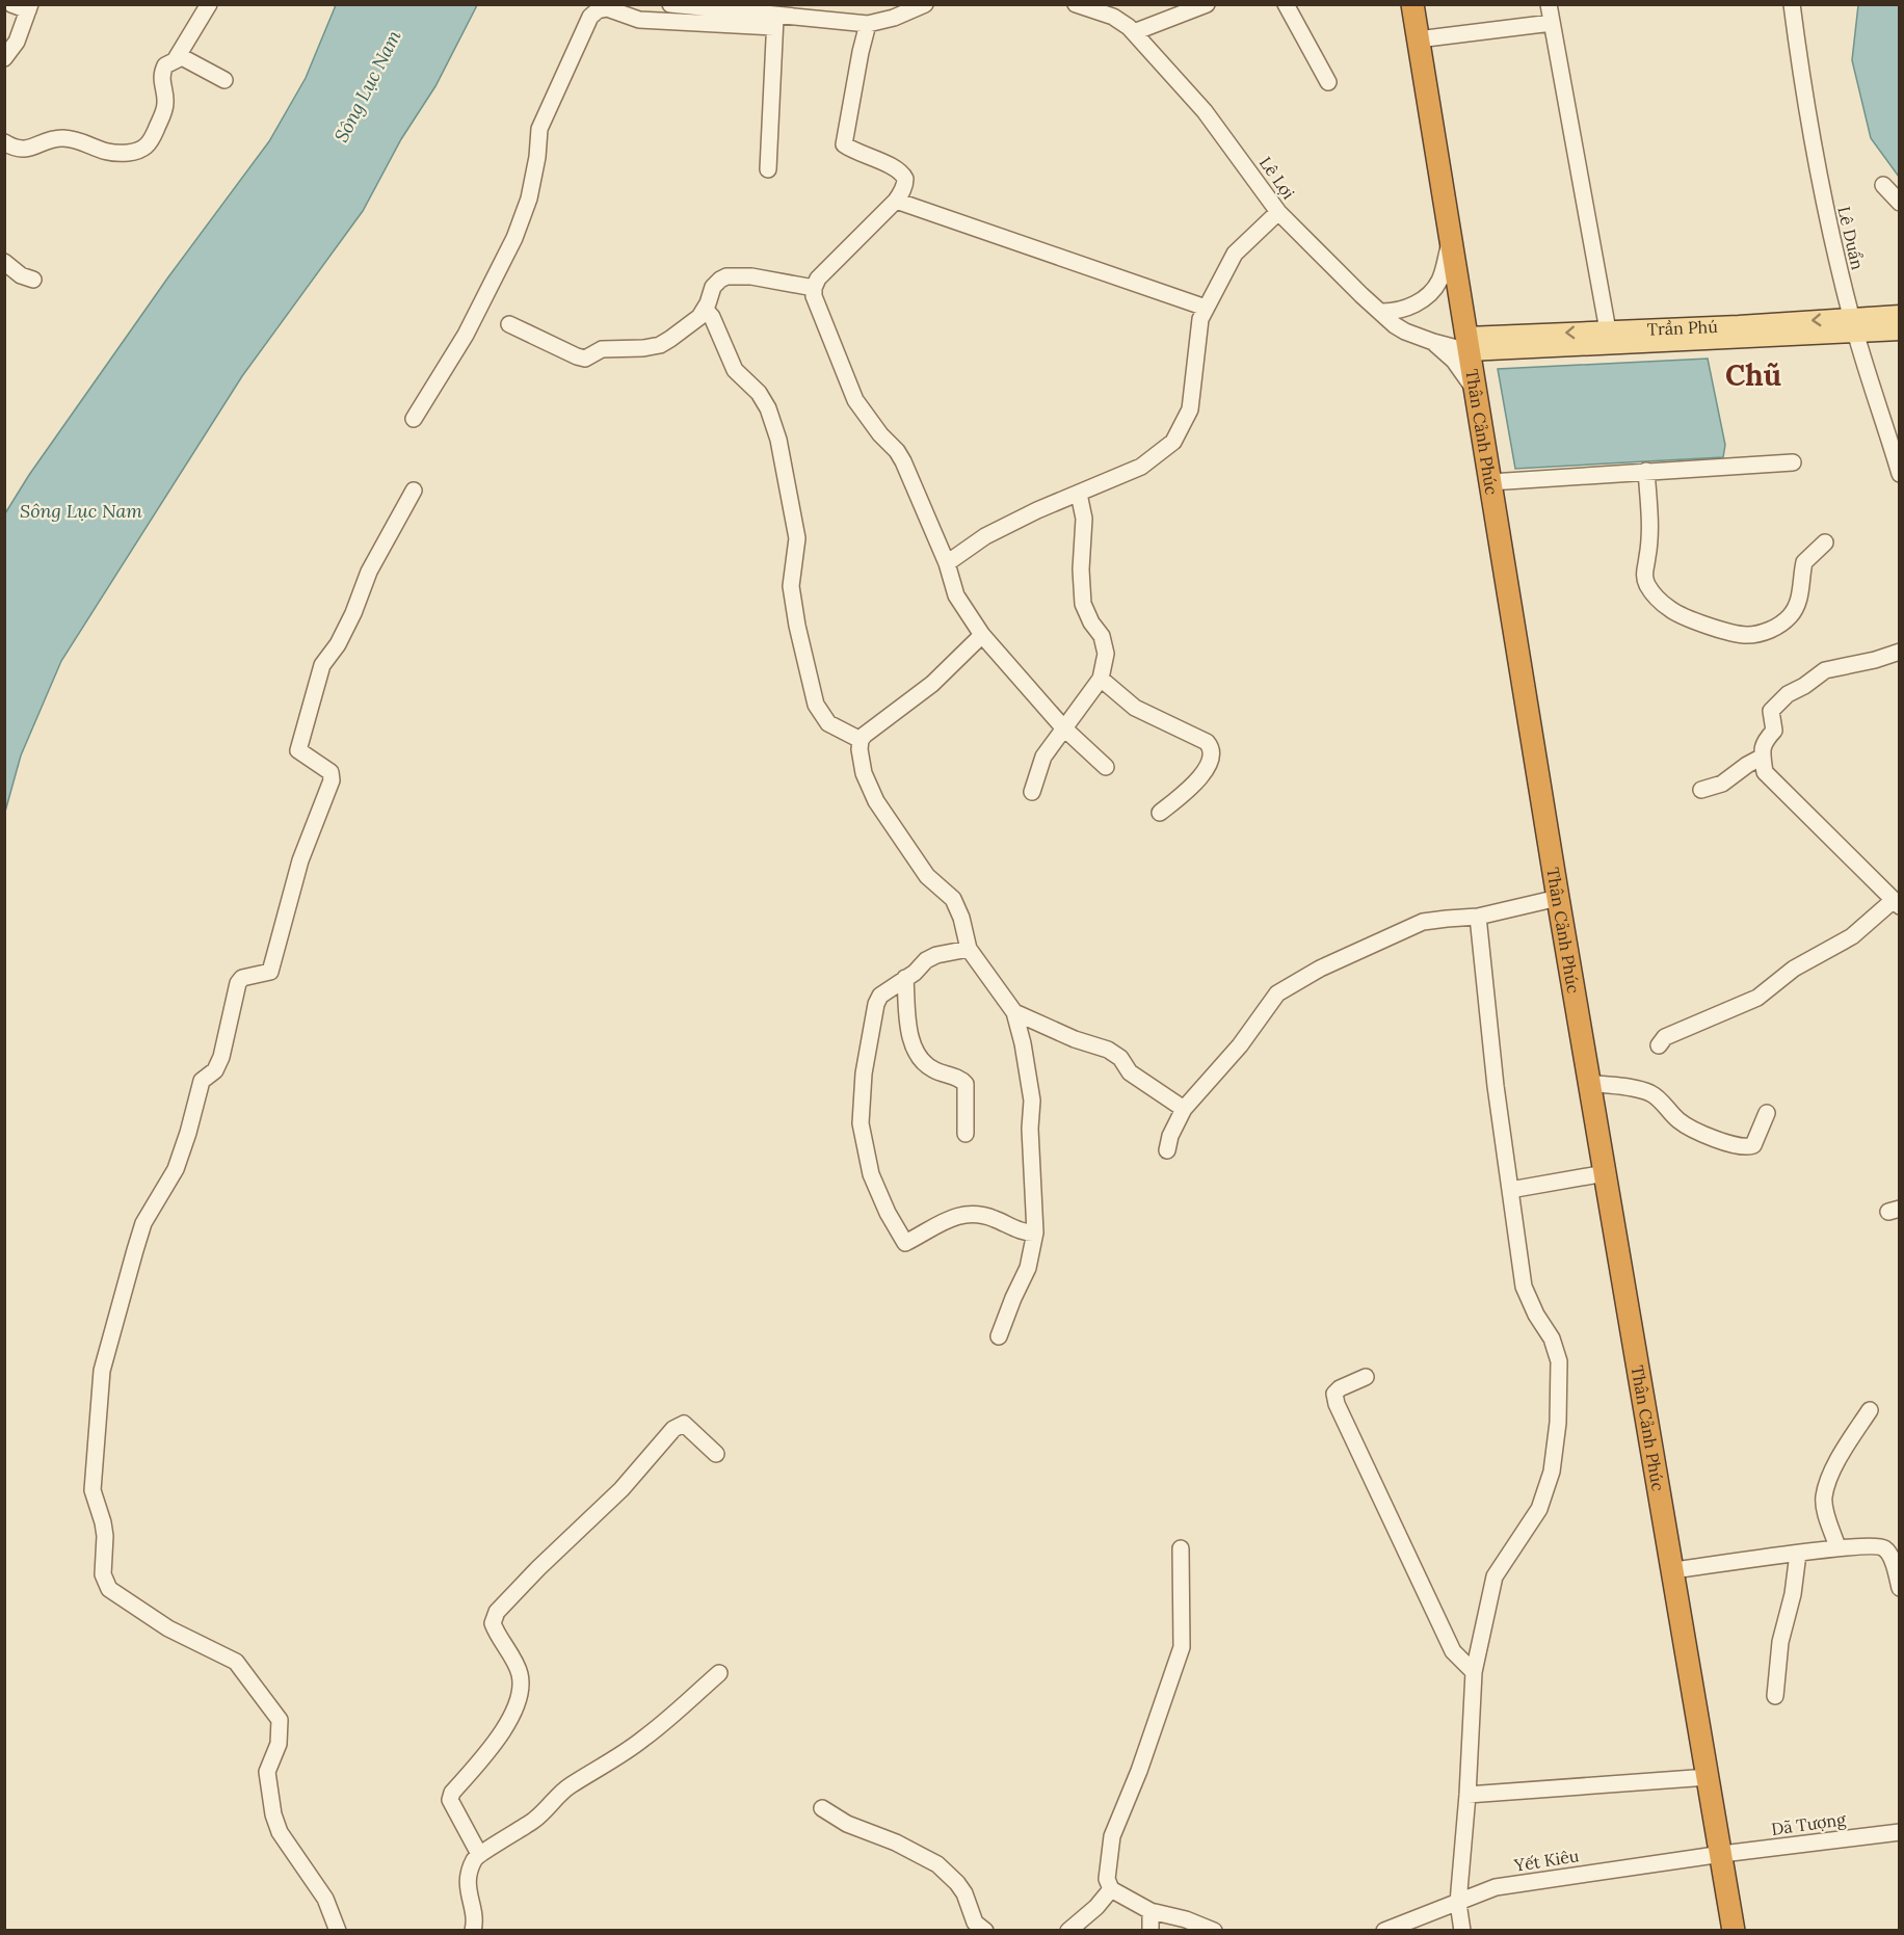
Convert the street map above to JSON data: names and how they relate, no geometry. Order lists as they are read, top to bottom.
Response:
{
  "streets": {
    "highway": ["Thân Cảnh Phúc"],
    "main road": ["Trần Phú"],
    "street": [
      "Lê Lợi",
      "Lê Duẩn",
      "Dã Tượng",
      "Yết Kiêu"
    ]
  },
  "crossings": [
    ["Lê Lợi", "Trần Phú"],
    ["Lê Lợi", "Thân Cảnh Phúc"],
    ["Lê Duẩn", "Trần Phú"],
    ["Trần Phú", "Thân Cảnh Phúc"],
    ["Thân Cảnh Phúc", "Dã Tượng"],
    ["Thân Cảnh Phúc", "Yết Kiêu"],
    ["Dã Tượng", "Yết Kiêu"]
  ],
  "districts": ["Chũ"],
  "water": ["Sông Lục Nam"]
}
